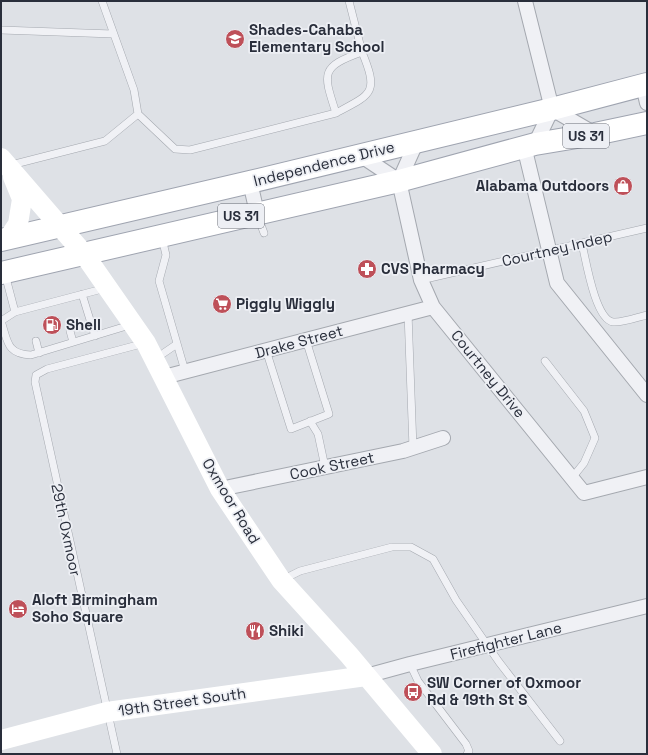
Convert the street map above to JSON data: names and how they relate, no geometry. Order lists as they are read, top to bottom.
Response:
{
  "streets": {
    "main road": [
      "US 31",
      "Independence Drive",
      "Oxmoor Road",
      "19th Street South"
    ],
    "street": [
      "Drake Street",
      "Courtney Drive",
      "Cook Street",
      "Firefighter Lane"
    ],
    "lane": ["Courtney Indep", "29th Oxmoor"]
  },
  "crossings": [
    ["Independence Drive", "Courtney Drive"],
    ["Independence Drive", "Oxmoor Road"],
    ["Courtney Indep", "Courtney Drive"],
    ["Drake Street", "Courtney Drive"],
    ["Drake Street", "Oxmoor Road"],
    ["Cook Street", "Oxmoor Road"],
    ["Oxmoor Road", "29th Oxmoor"],
    ["Oxmoor Road", "Firefighter Lane"],
    ["Oxmoor Road", "19th Street South"],
    ["29th Oxmoor", "19th Street South"],
    ["Firefighter Lane", "19th Street South"]
  ],
  "places": {
    "school or university": ["Shades-Cahaba Elementary School"],
    "shop": ["Alabama Outdoors"],
    "pharmacy": ["CVS Pharmacy"],
    "supermarket": ["Piggly Wiggly"],
    "fuel station": ["Shell"],
    "hotel": ["Aloft Birmingham Soho Square"],
    "restaurant": ["Shiki"],
    "bus stop": ["SW Corner of Oxmoor Rd & 19th St S"]
  }
}
